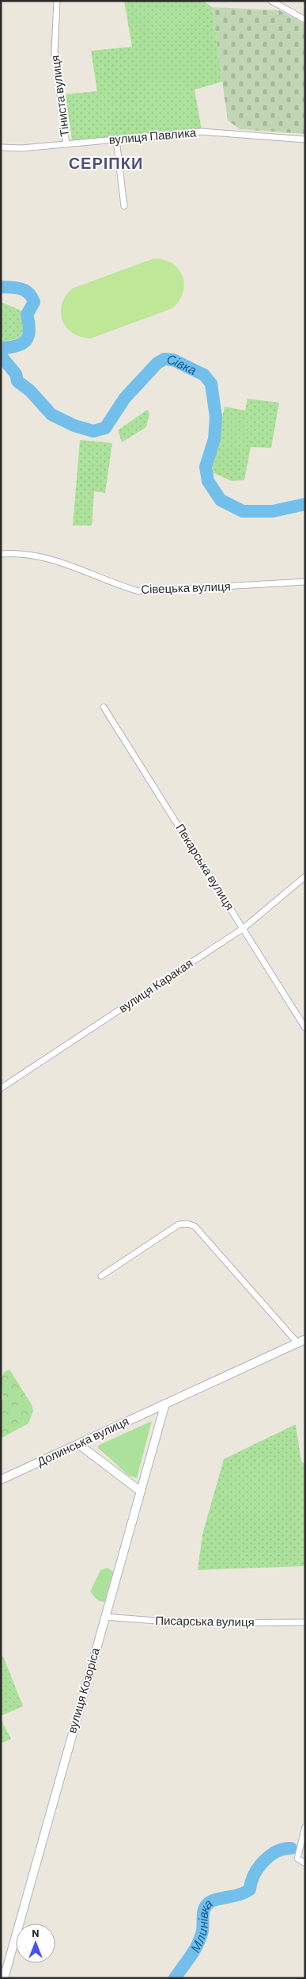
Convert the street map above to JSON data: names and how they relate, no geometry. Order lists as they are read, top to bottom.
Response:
{
  "streets": {
    "main road": ["Долинська вулиця", "вулиця Козоріса"],
    "street": [
      "Тіниста вулиця",
      "вулиця Павлика",
      "Сівецька вулиця",
      "Пекарська вулиця",
      "вулиця Каракая",
      "Писарська вулиця"
    ]
  },
  "crossings": [
    ["Тіниста вулиця", "вулиця Павлика"],
    ["Пекарська вулиця", "вулиця Каракая"],
    ["Долинська вулиця", "вулиця Козоріса"],
    ["Писарська вулиця", "вулиця Козоріса"]
  ],
  "districts": ["СЕРІПКИ"],
  "water": ["Сівка", "Млинівка"],
  "north": "top"
}
